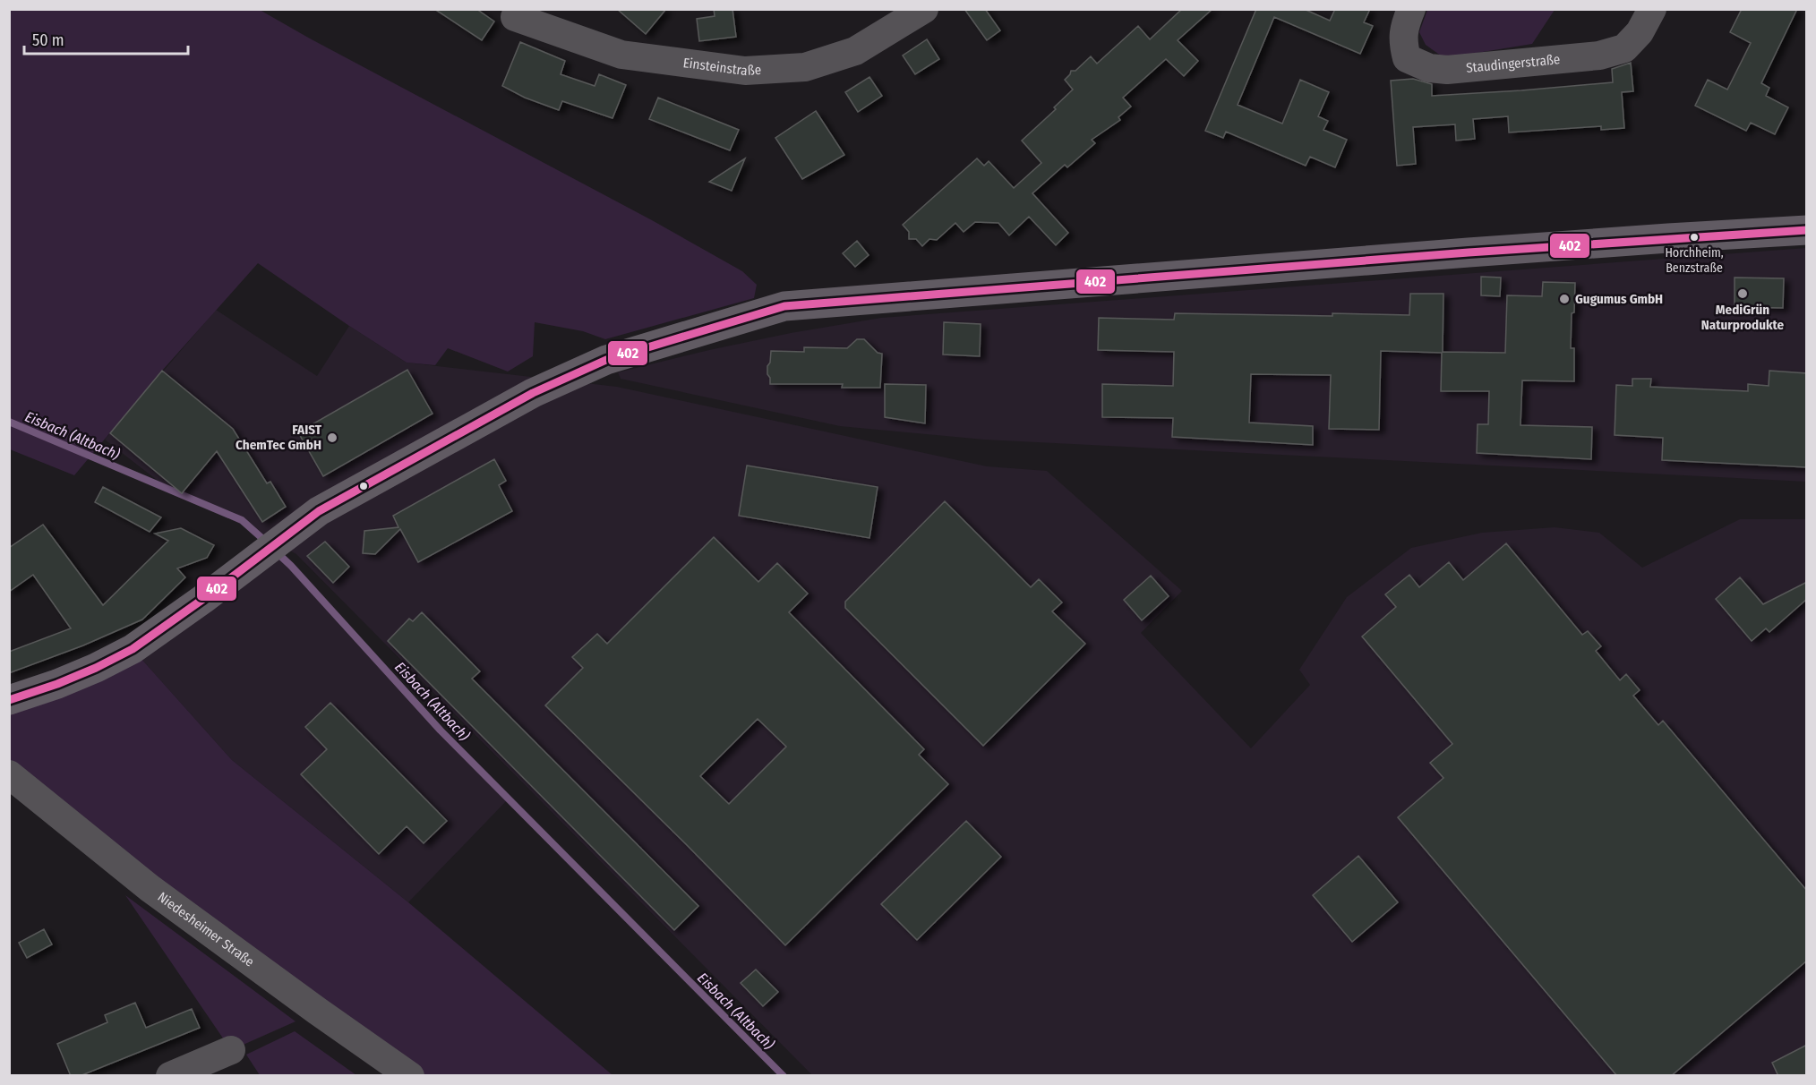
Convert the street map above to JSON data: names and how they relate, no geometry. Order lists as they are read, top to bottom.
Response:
{
  "streets": {
    "street": ["Staudingerstraße", "Einsteinstraße", "Niedesheimer Straße"]
  },
  "water": ["Eisbach (Altbach)"],
  "places": [
    "Horchheim, Benzstraße",
    "MediGrün Naturprodukte",
    "Gugumus GmbH",
    "FAIST ChemTec GmbH"
  ],
  "lines": ["transit line 402"],
  "scale_bar": "50 m"
}
